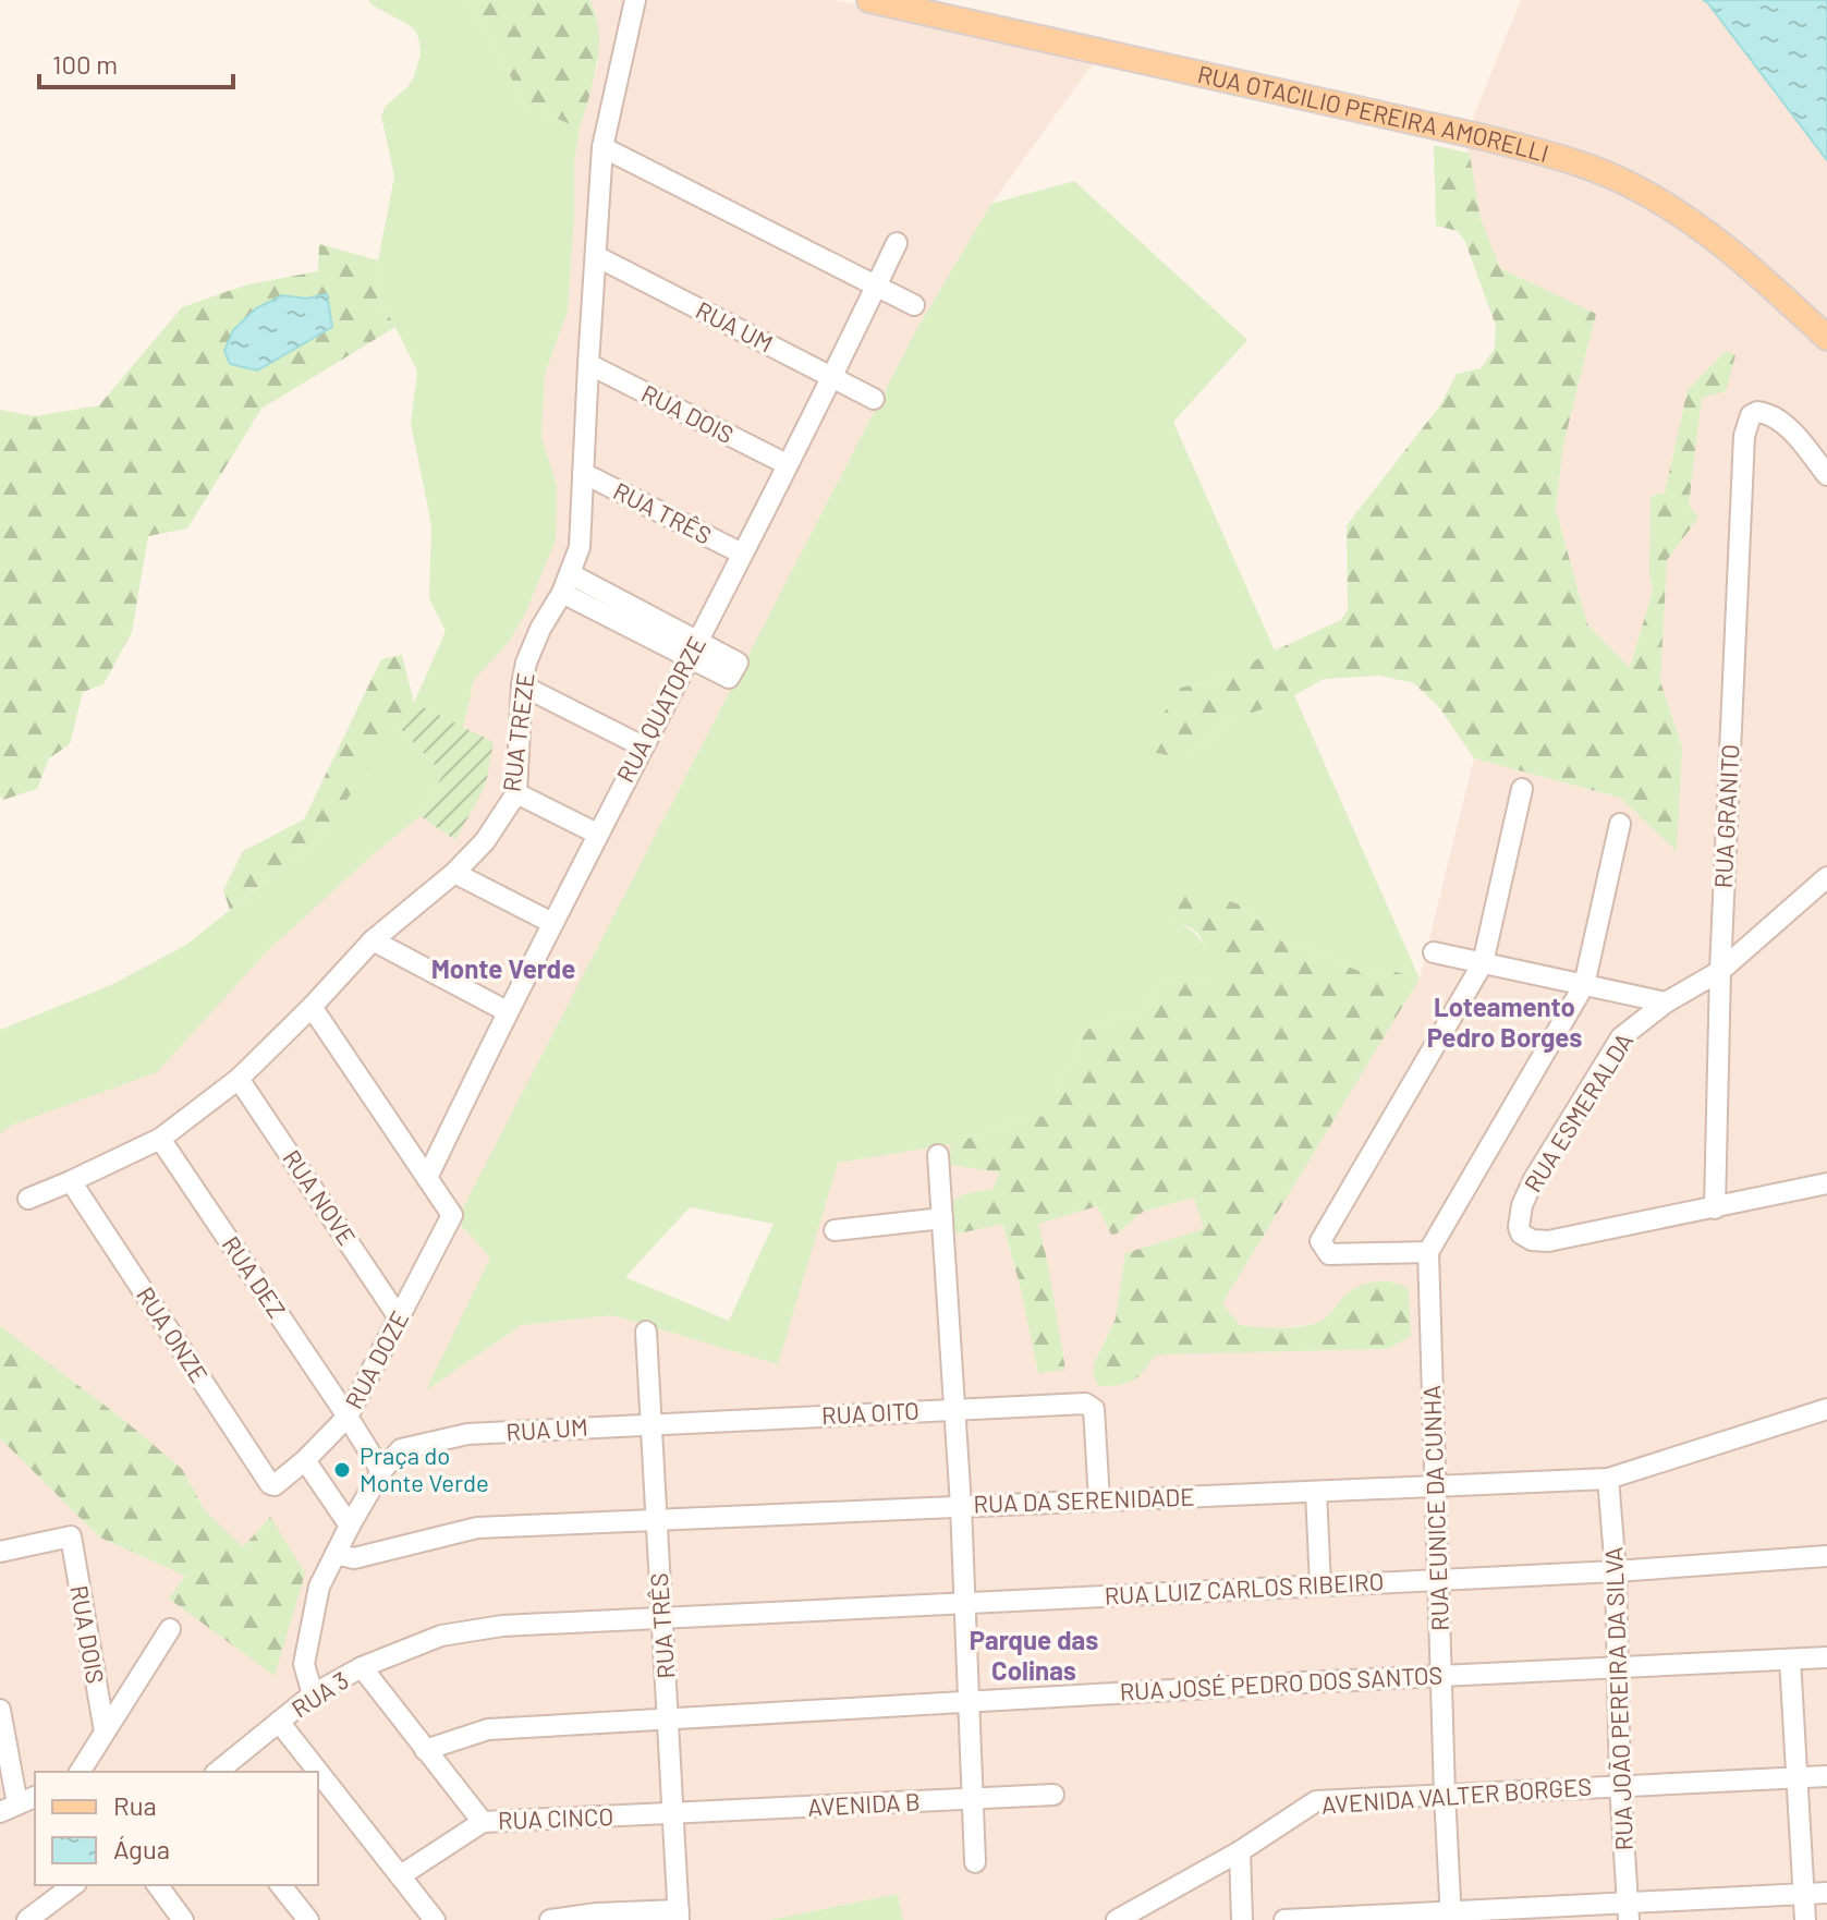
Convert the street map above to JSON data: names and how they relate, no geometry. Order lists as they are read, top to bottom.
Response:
{
  "streets": {
    "main road": ["RUA OTACILIO PEREIRA AMORELLI"],
    "street": [
      "RUA UM",
      "RUA DOIS",
      "RUA TRÊS",
      "RUA QUATORZE",
      "RUA TREZE",
      "RUA GRANITO",
      "RUA ESMERALDA",
      "RUA NOVE",
      "RUA DEZ",
      "RUA ONZE",
      "RUA DOZE",
      "RUA OITO",
      "RUA DA SERENIDADE",
      "RUA EUNICE DA CUNHA",
      "RUA LUIZ CARLOS RIBEIRO",
      "RUA JOSÉ PEDRO DOS SANTOS",
      "RUA 3",
      "RUA JOÃO PEREIRA DA SILVA",
      "AVENIDA VALTER BORGES",
      "AVENIDA B",
      "RUA CINCO"
    ]
  },
  "crossings": [
    ["RUA UM", "RUA TRÊS"],
    ["RUA UM", "RUA QUATORZE"],
    ["RUA UM", "RUA TREZE"],
    ["RUA UM", "RUA DEZ"],
    ["RUA UM", "RUA OITO"],
    ["RUA UM", "RUA DA SERENIDADE"],
    ["RUA UM", "RUA 3"],
    ["RUA DOIS", "RUA QUATORZE"],
    ["RUA DOIS", "RUA TREZE"],
    ["RUA TRÊS", "RUA QUATORZE"],
    ["RUA TRÊS", "RUA TREZE"],
    ["RUA TRÊS", "RUA OITO"],
    ["RUA TRÊS", "RUA DA SERENIDADE"],
    ["RUA TRÊS", "RUA LUIZ CARLOS RIBEIRO"],
    ["RUA TRÊS", "RUA JOSÉ PEDRO DOS SANTOS"],
    ["RUA TRÊS", "RUA 3"],
    ["RUA TRÊS", "AVENIDA B"],
    ["RUA TRÊS", "RUA CINCO"],
    ["RUA QUATORZE", "RUA DOZE"],
    ["RUA TREZE", "RUA NOVE"],
    ["RUA TREZE", "RUA DEZ"],
    ["RUA TREZE", "RUA ONZE"],
    ["RUA GRANITO", "RUA ESMERALDA"],
    ["RUA NOVE", "RUA DOZE"],
    ["RUA DEZ", "RUA DOZE"],
    ["RUA ONZE", "RUA DOZE"],
    ["RUA OITO", "RUA DA SERENIDADE"],
    ["RUA DA SERENIDADE", "RUA EUNICE DA CUNHA"],
    ["RUA DA SERENIDADE", "RUA JOÃO PEREIRA DA SILVA"],
    ["RUA EUNICE DA CUNHA", "RUA LUIZ CARLOS RIBEIRO"],
    ["RUA EUNICE DA CUNHA", "RUA JOSÉ PEDRO DOS SANTOS"],
    ["RUA EUNICE DA CUNHA", "AVENIDA VALTER BORGES"],
    ["RUA LUIZ CARLOS RIBEIRO", "RUA 3"],
    ["RUA LUIZ CARLOS RIBEIRO", "RUA JOÃO PEREIRA DA SILVA"],
    ["RUA JOSÉ PEDRO DOS SANTOS", "RUA JOÃO PEREIRA DA SILVA"],
    ["RUA JOÃO PEREIRA DA SILVA", "AVENIDA VALTER BORGES"],
    ["AVENIDA B", "RUA CINCO"]
  ],
  "districts": ["Monte Verde", "Loteamento Pedro Borges", "Parque das Colinas"],
  "places": ["Praça do Monte Verde"],
  "legend": ["Rua", "Água"],
  "scale_bar": "100 m"
}
